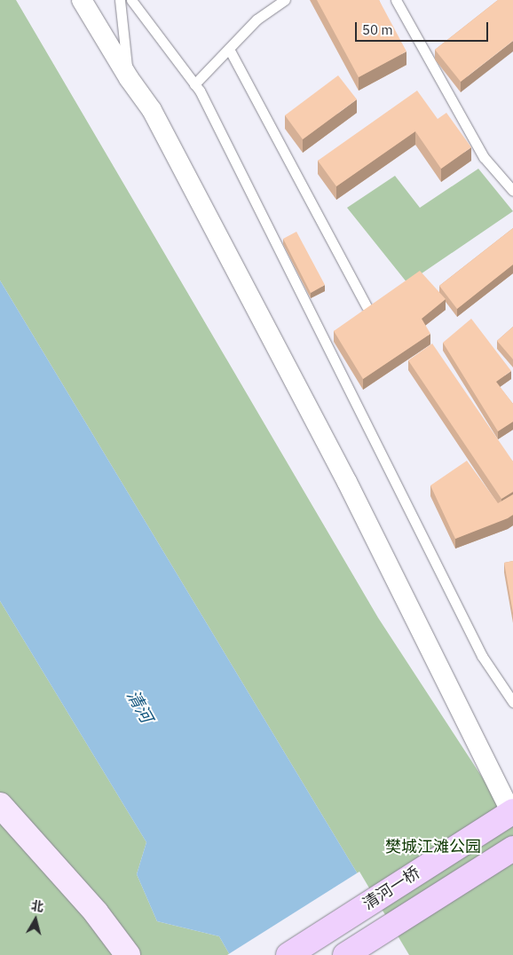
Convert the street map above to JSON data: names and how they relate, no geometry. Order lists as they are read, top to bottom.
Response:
{
  "streets": {
    "main road": ["清河一桥"]
  },
  "water": ["清河"],
  "parks": ["樊城江滩公园"],
  "scale_bar": "50 m",
  "north": "top"
}
